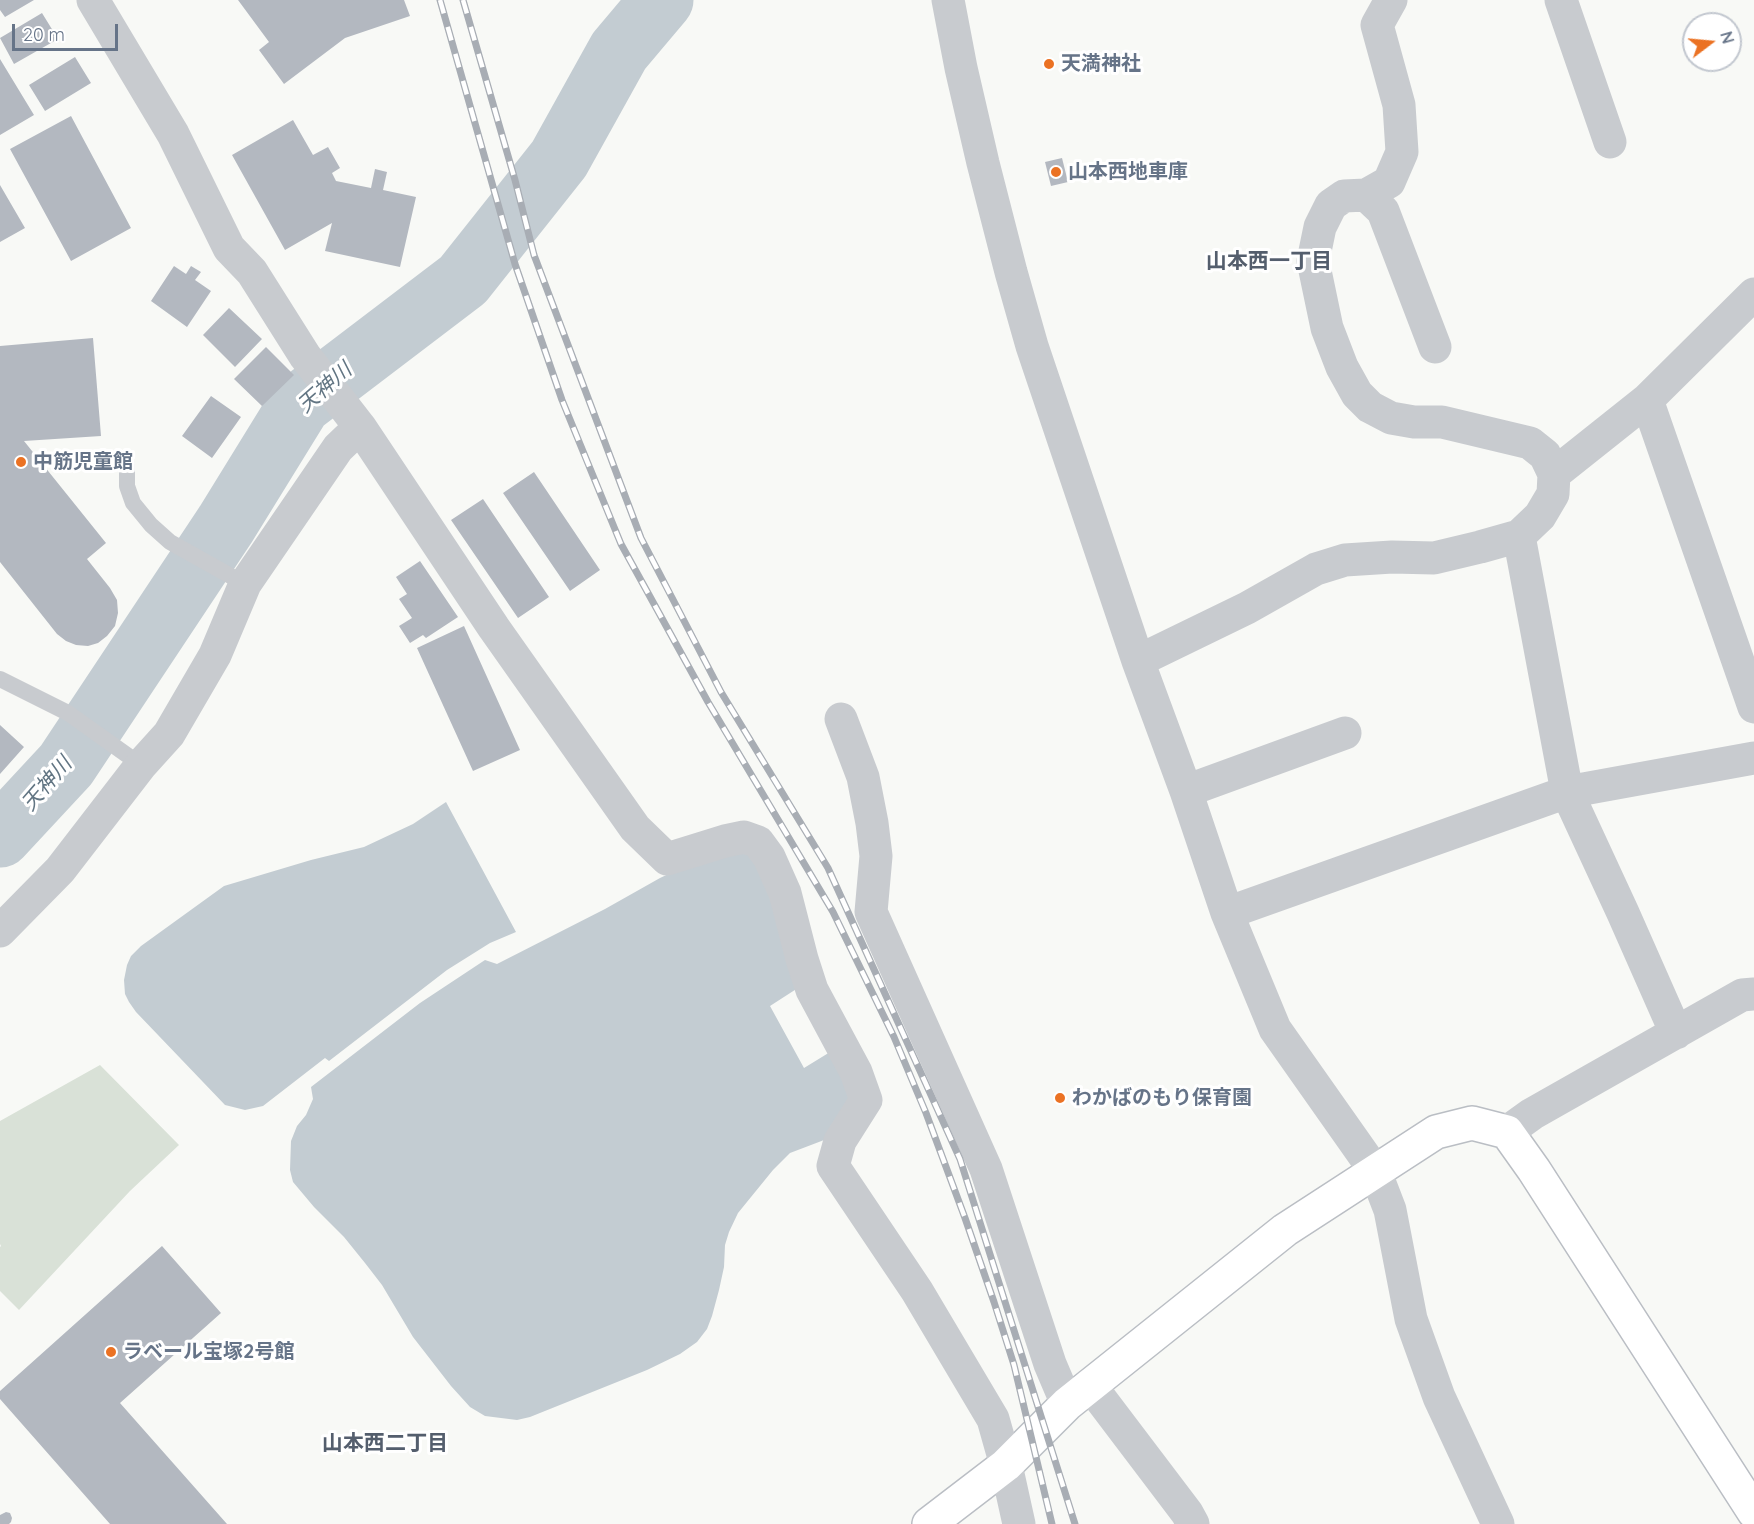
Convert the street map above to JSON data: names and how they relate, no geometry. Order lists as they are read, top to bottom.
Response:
{
  "districts": ["山本西一丁目", "山本西二丁目"],
  "water": ["天神川"],
  "places": [
    "天満神社",
    "山本西地車庫",
    "中筋児童館",
    "わかばのもり保育園",
    "ラベール宝塚2号館"
  ],
  "scale_bar": "20 m",
  "north": "right"
}
